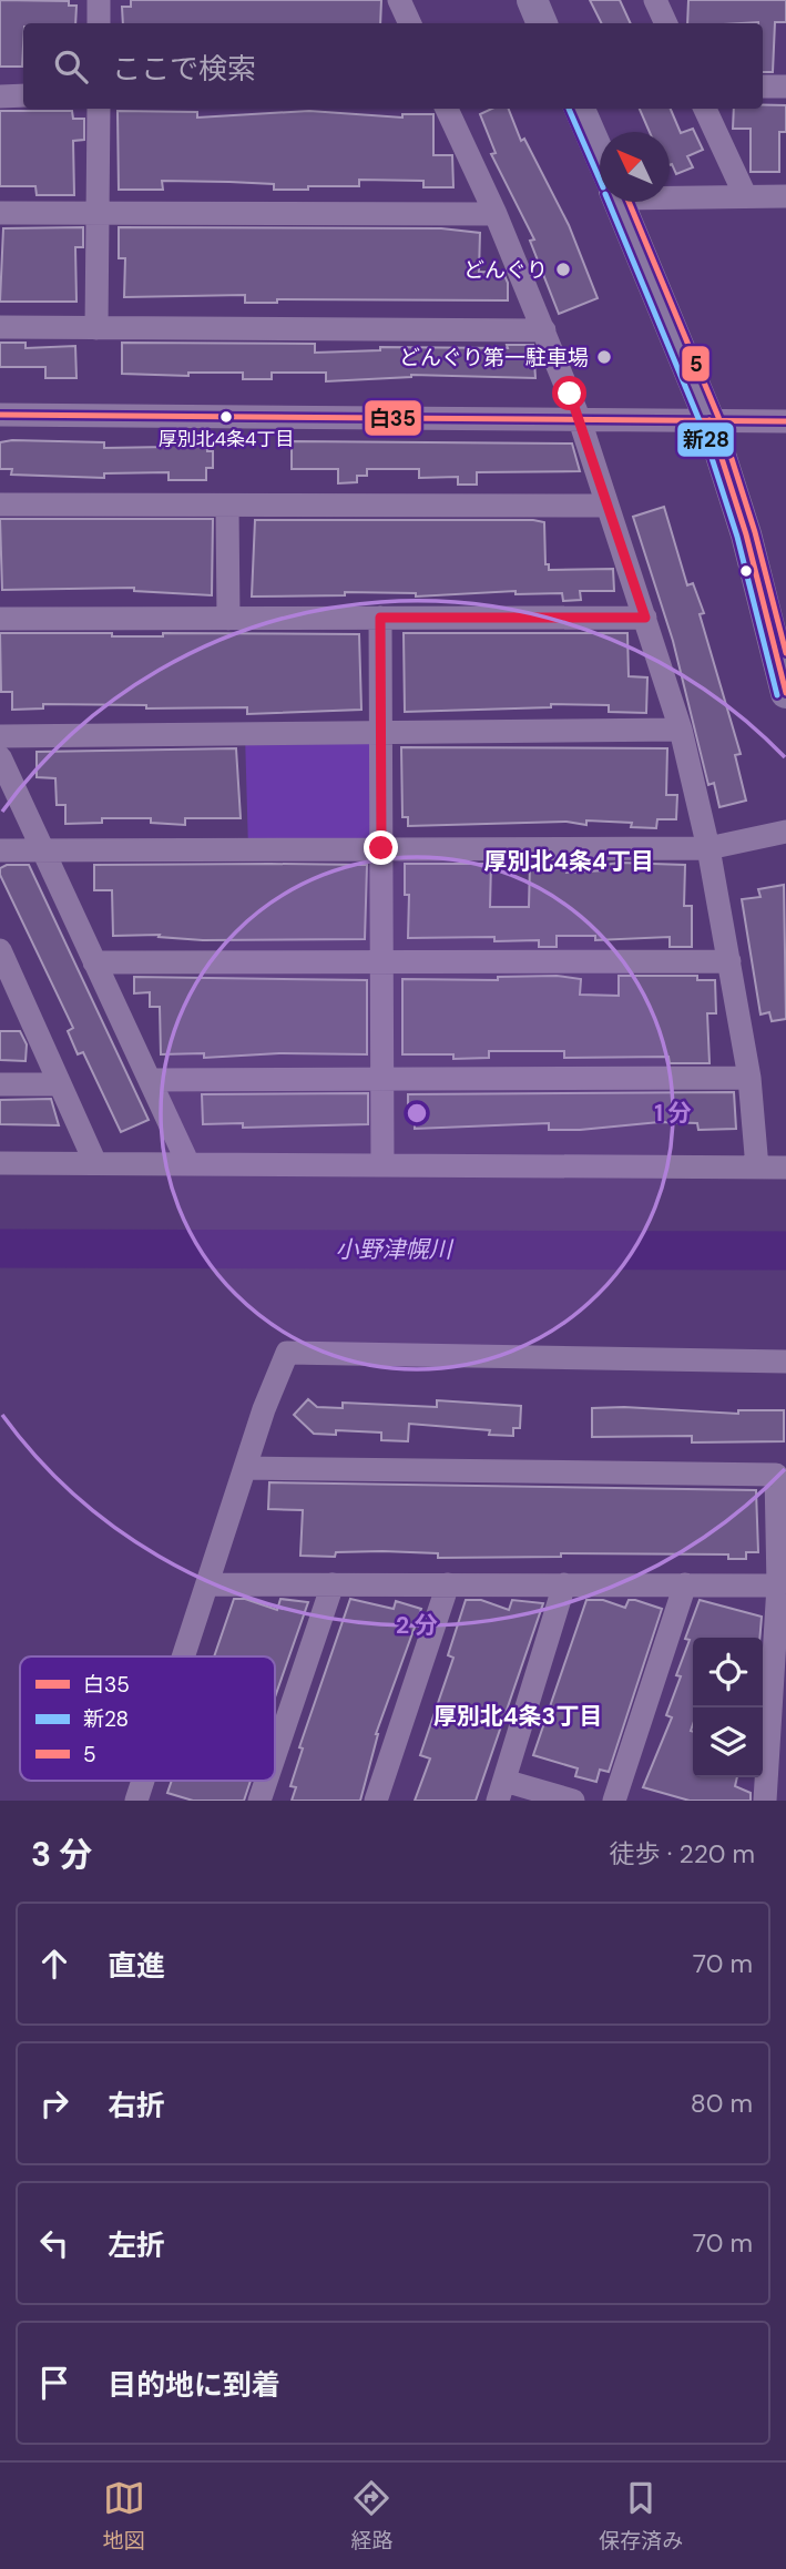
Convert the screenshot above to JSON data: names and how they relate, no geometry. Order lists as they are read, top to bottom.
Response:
{
  "districts": ["厚別北4条4丁目", "厚別北4条3丁目"],
  "water": ["小野津幌川"],
  "places": ["どんぐり", "どんぐり第一駐車場", "厚別北4条4丁目"],
  "lines": ["transit line 新28", "transit line 5", "transit line 白35"],
  "legend": ["白35", "新28", "5"],
  "north": "top left",
  "page": {
    "search": "ここで検索",
    "heading": ["3 分", "徒歩 · 220 m"],
    "list": [
      ["直進", "70 m"],
      ["右折", "80 m"],
      ["左折", "70 m"],
      "目的地に到着"
    ],
    "nav": ["地図", "経路", "保存済み"]
  },
  "rings": ["1 分", "2 分"]
}
